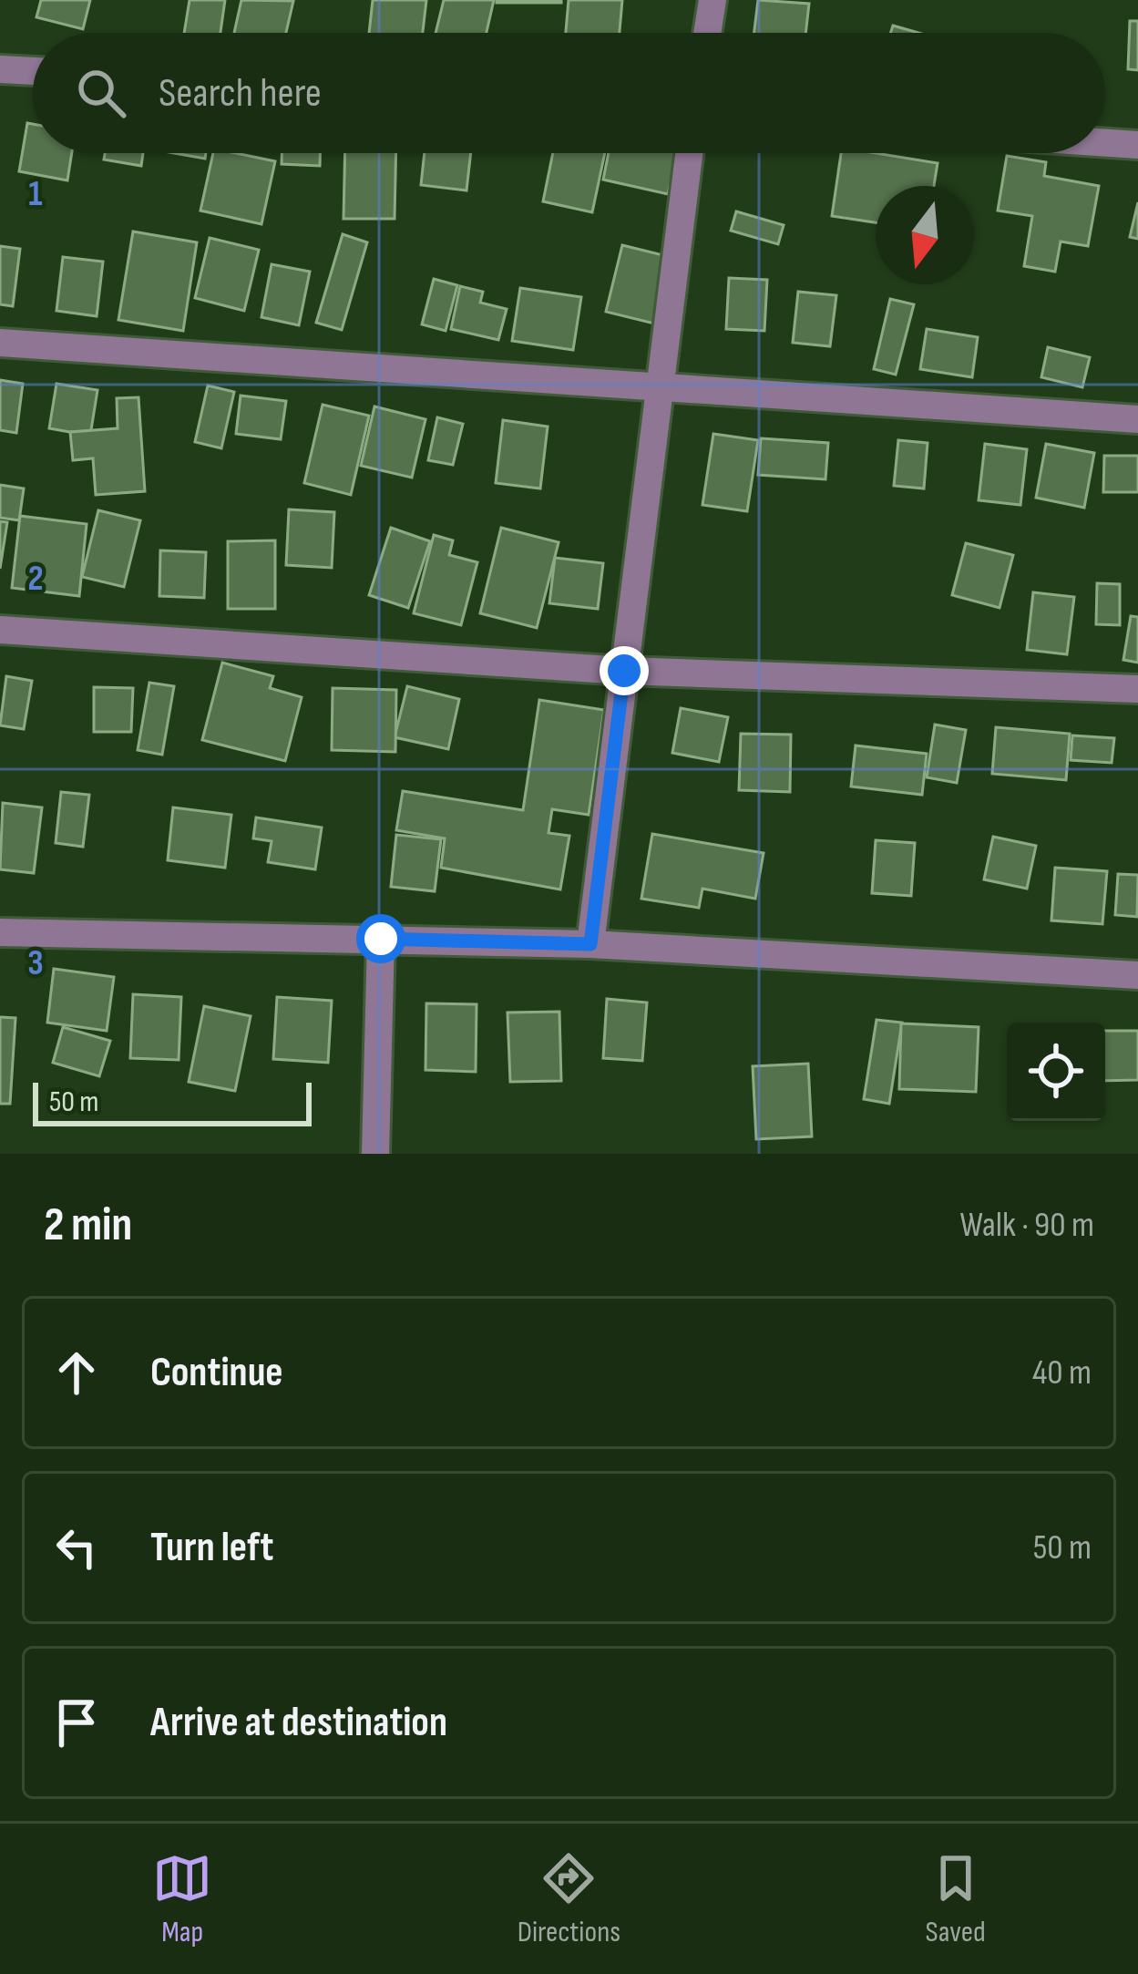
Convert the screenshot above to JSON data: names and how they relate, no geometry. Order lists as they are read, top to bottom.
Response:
{
  "scale_bar": "50 m",
  "north": "bottom",
  "page": {
    "search": "Search here",
    "scale": "50 m",
    "heading": ["2 min", "Walk · 90 m"],
    "list": [
      ["Continue", "40 m"],
      ["Turn left", "50 m"],
      "Arrive at destination"
    ],
    "nav": ["Map", "Directions", "Saved"]
  },
  "grid": {
    "rows": ["1", "2", "3"]
  }
}
